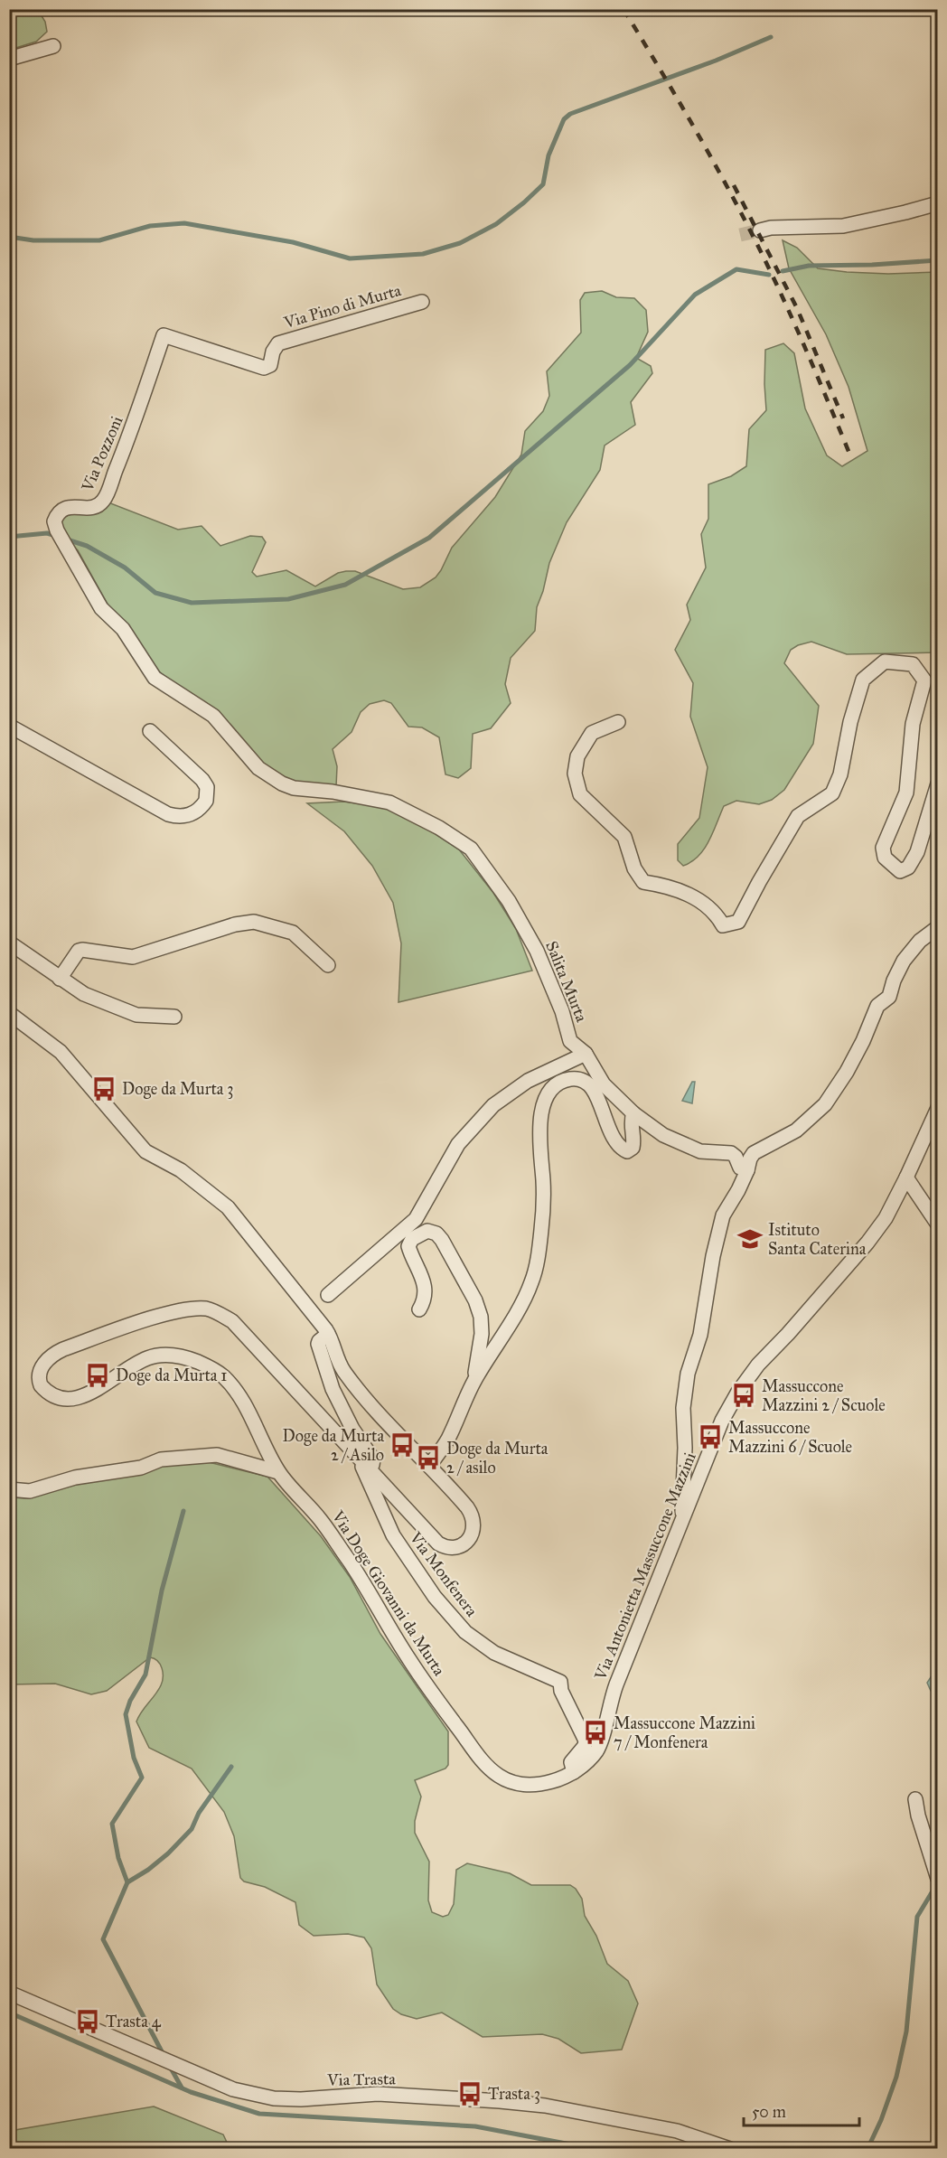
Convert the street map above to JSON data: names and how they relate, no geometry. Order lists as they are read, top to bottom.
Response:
{
  "streets": {
    "street": [
      "Via Pino di Murta",
      "Via Pozzoni",
      "Salita Murta",
      "Via Antonietta Massuccone Mazzini",
      "Via Monfenera",
      "Via Doge Giovanni da Murta",
      "Via Trasta"
    ]
  },
  "crossings": [
    ["Via Pino di Murta", "Via Pozzoni"],
    ["Via Pozzoni", "Salita Murta"],
    ["Via Antonietta Massuccone Mazzini", "Via Monfenera"],
    ["Via Antonietta Massuccone Mazzini", "Via Doge Giovanni da Murta"],
    ["Via Monfenera", "Via Doge Giovanni da Murta"]
  ],
  "places": {
    "bus stop": [
      "Doge da Murta 3",
      "Doge da Murta 1",
      "Massuccone Mazzini 2 / Scuole",
      "Massuccone Mazzini 6 / Scuole",
      "Doge da Murta 2 / Asilo",
      "Doge da Murta 2 / asilo",
      "Massuccone Mazzini 7 / Monfenera",
      "Trasta 4",
      "Trasta 3"
    ],
    "school or university": ["Istituto Santa Caterina"]
  },
  "scale_bar": "50 m"
}
